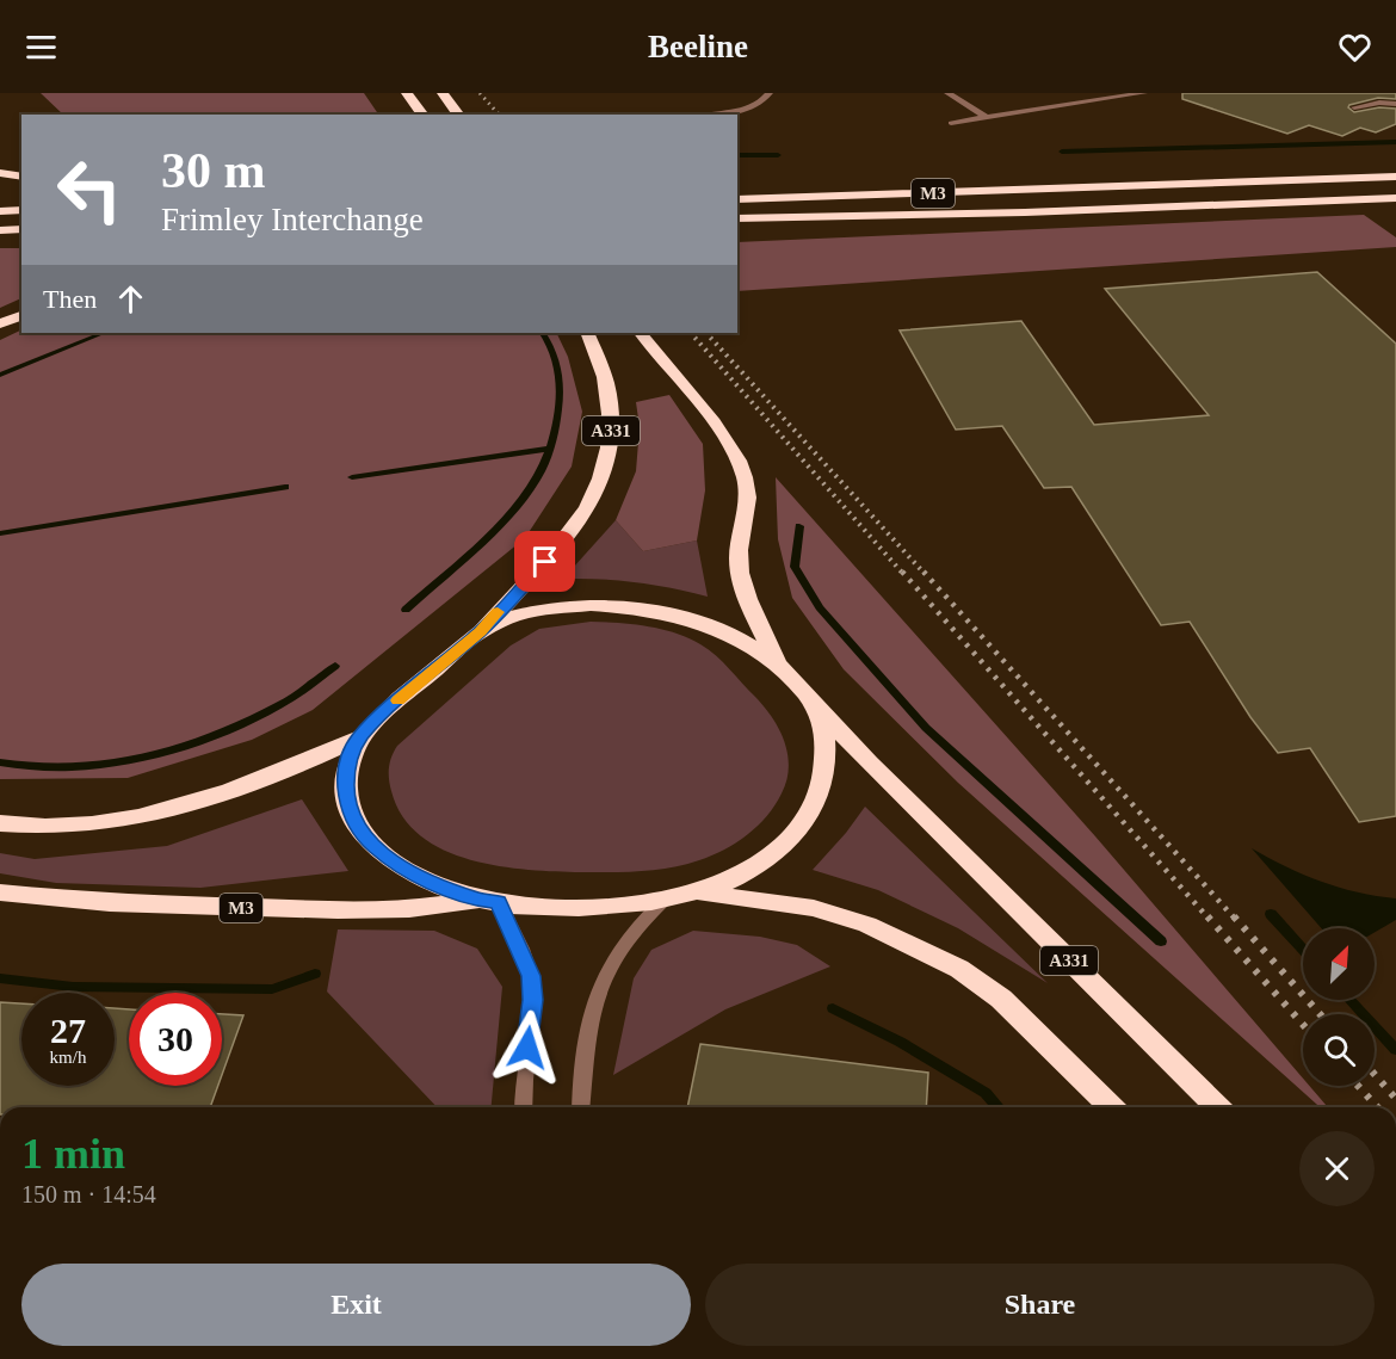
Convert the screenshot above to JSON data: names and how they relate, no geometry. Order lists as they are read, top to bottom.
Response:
{
  "streets": {
    "highway": ["M3", "A331"]
  },
  "north": "top right",
  "page": {
    "header": "Beeline",
    "turn": ["30 m", "Frimley Interchange"],
    "then": "Then",
    "speed": "27 km/h",
    "limit": "30",
    "heading": ["1 min", "150 m · 14:54"],
    "buttons": ["Exit", "Share"]
  }
}
